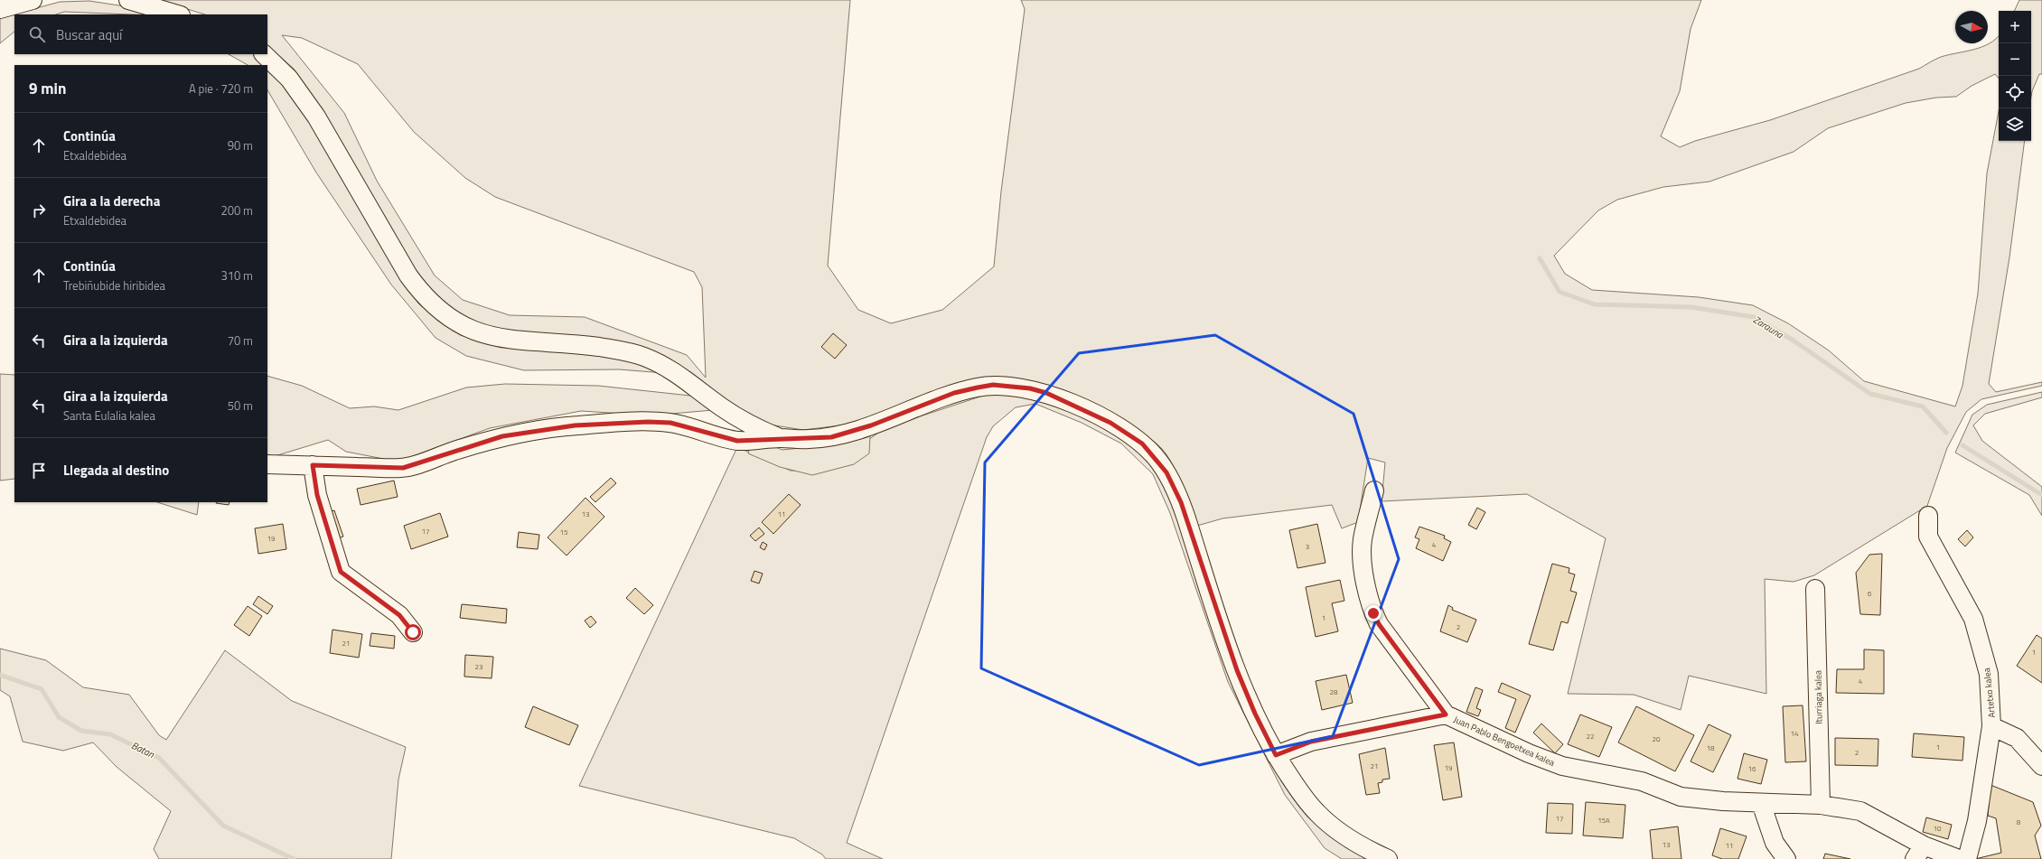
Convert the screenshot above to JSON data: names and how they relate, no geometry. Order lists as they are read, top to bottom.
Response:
{
  "streets": {
    "street": ["Artetxo kalea", "Iturriaga kalea", "Juan Pablo Bengoetxea kalea"]
  },
  "crossings": [
    ["Iturriaga kalea", "Juan Pablo Bengoetxea kalea"]
  ],
  "water": ["Zarauna", "Batan"],
  "house_numbers": [
    "13",
    "11",
    "17",
    "15",
    "19",
    "4",
    "3",
    "6",
    "1",
    "2",
    "21",
    "1",
    "23",
    "4",
    "28",
    "14",
    "22",
    "20",
    "1",
    "18",
    "2",
    "21",
    "19",
    "16",
    "17",
    "15A",
    "8",
    "10",
    "13",
    "11"
  ],
  "north": "right",
  "page": {
    "map_buttons": ["+", "−"],
    "search": "Buscar aquí",
    "heading": ["9 min", "A pie · 720 m"],
    "list": [
      ["Continúa", "Etxaldebidea", "90 m"],
      ["Gira a la derecha", "Etxaldebidea", "200 m"],
      ["Continúa", "Trebiñubide hiribidea", "310 m"],
      ["Gira a la izquierda", "70 m"],
      ["Gira a la izquierda", "Santa Eulalia kalea", "50 m"],
      "Llegada al destino"
    ]
  }
}
